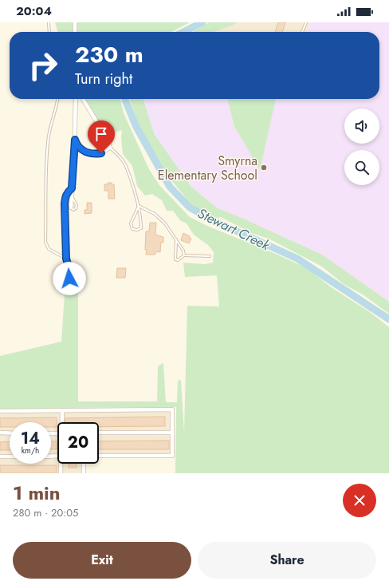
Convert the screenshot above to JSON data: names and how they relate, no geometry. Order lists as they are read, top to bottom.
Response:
{
  "water": ["Stewart Creek"],
  "places": ["Smyrna Elementary School"],
  "page": {
    "status": "20:04",
    "turn": ["230 m", "Turn right"],
    "speed": "14 km/h",
    "limit": "20",
    "heading": ["1 min", "280 m · 20:05"],
    "buttons": ["Exit", "Share"]
  }
}
